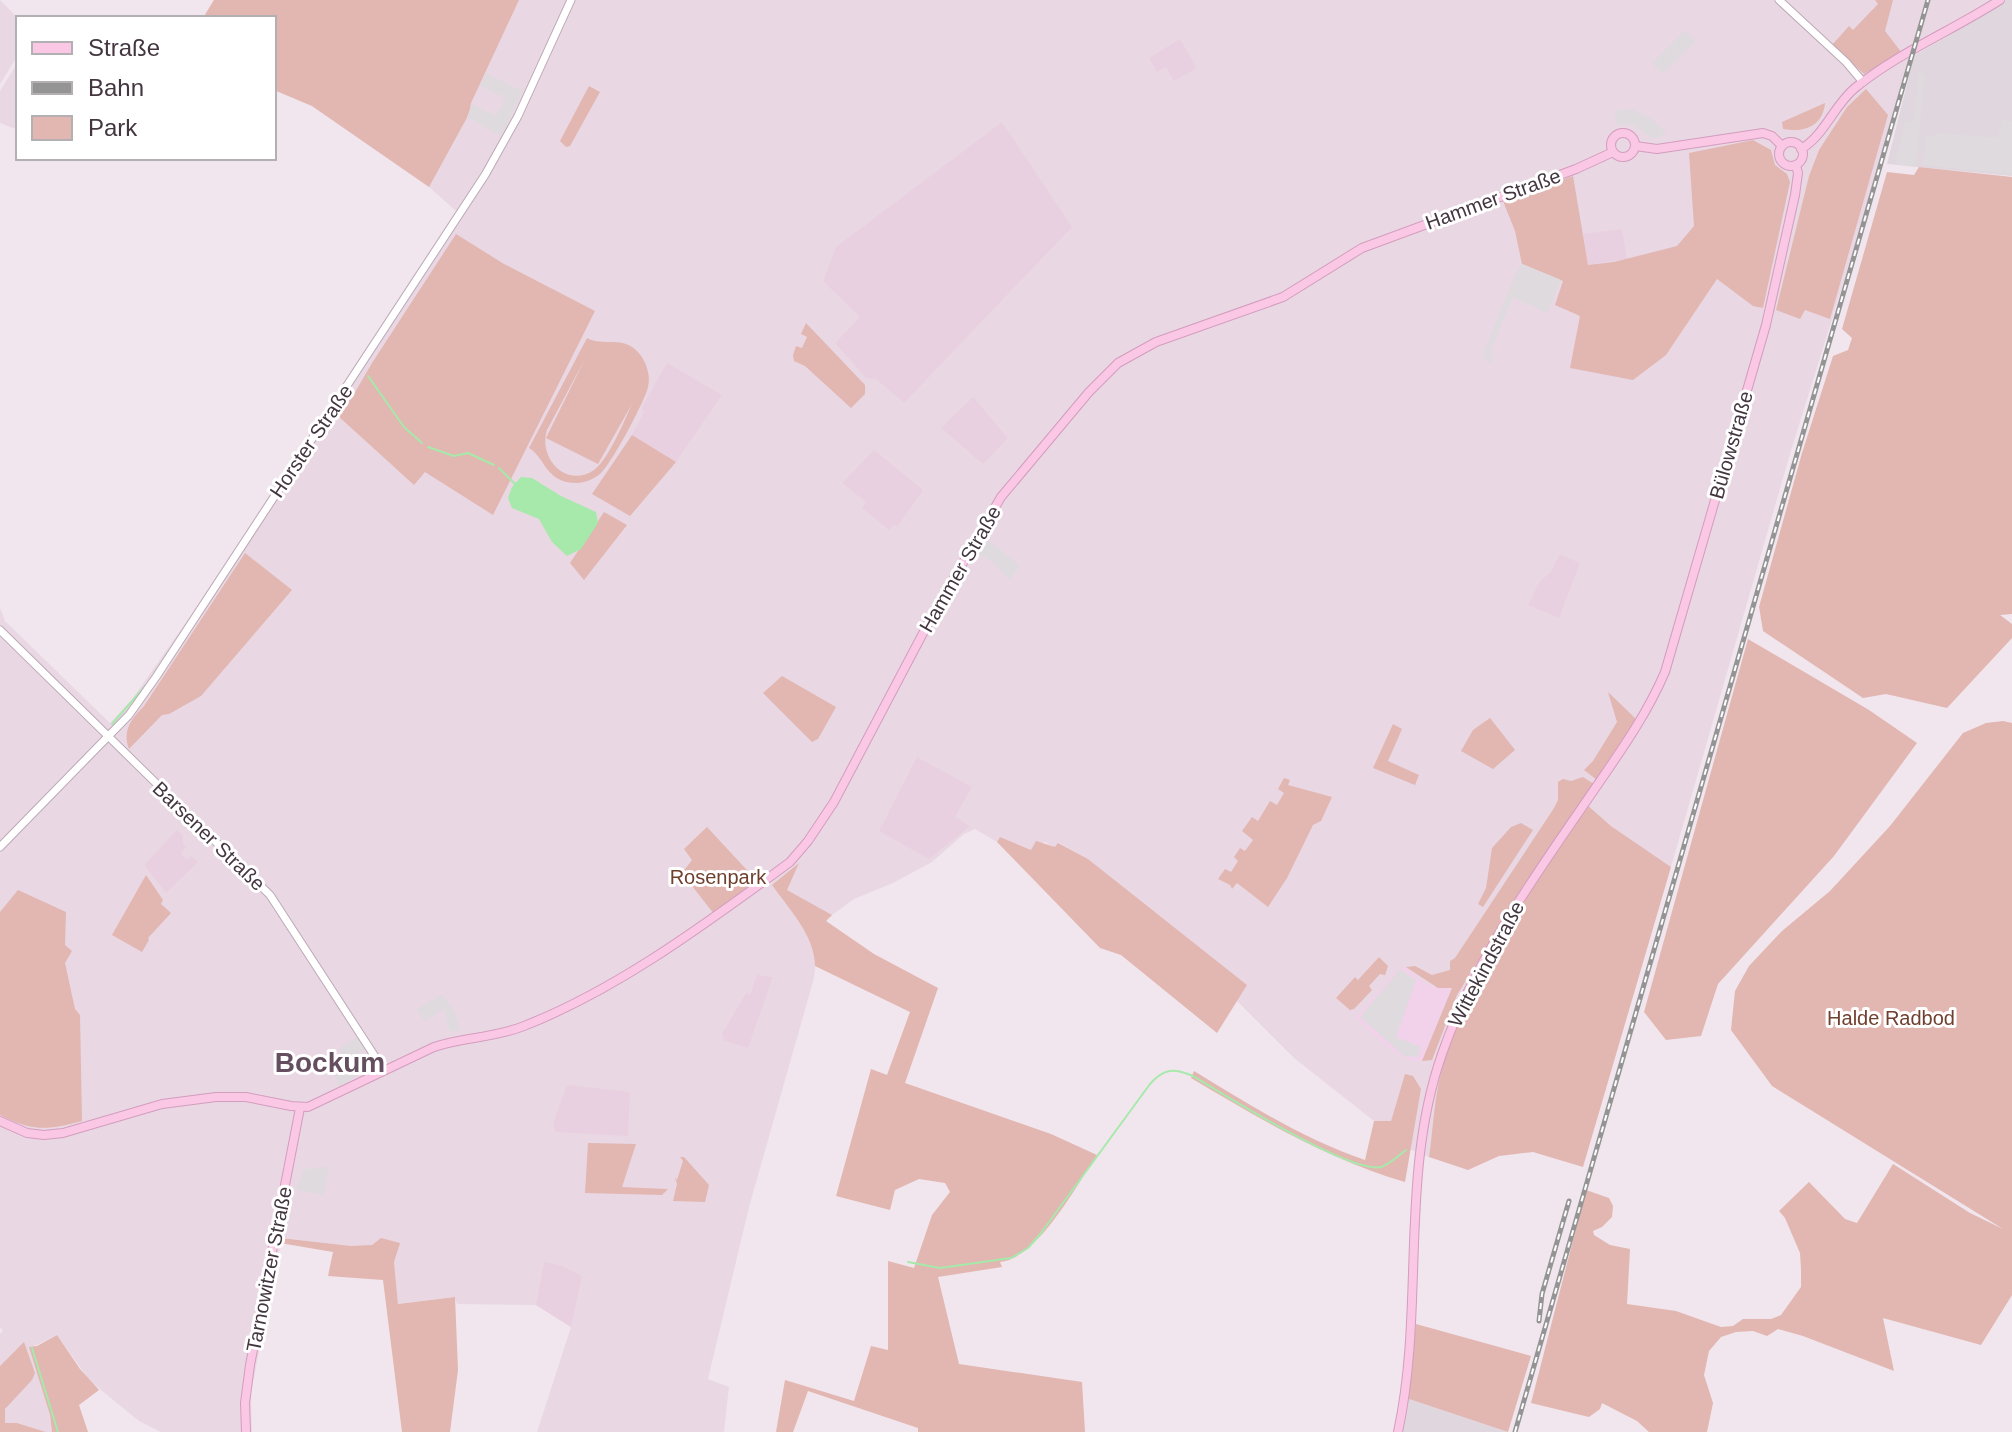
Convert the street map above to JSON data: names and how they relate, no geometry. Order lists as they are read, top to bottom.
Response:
{
  "streets": {
    "main road": [
      "Hammer Straße",
      "Bülowstraße",
      "Wittekindstraße",
      "Tarnowitzer Straße"
    ],
    "street": ["Horster Straße", "Barsener Straße"]
  },
  "crossings": [
    ["Hammer Straße", "Barsener Straße"],
    ["Hammer Straße", "Tarnowitzer Straße"],
    ["Horster Straße", "Barsener Straße"],
    ["Bülowstraße", "Wittekindstraße"]
  ],
  "districts": ["Bockum"],
  "parks": ["Rosenpark", "Halde Radbod"],
  "legend": ["Straße", "Bahn", "Park"]
}
